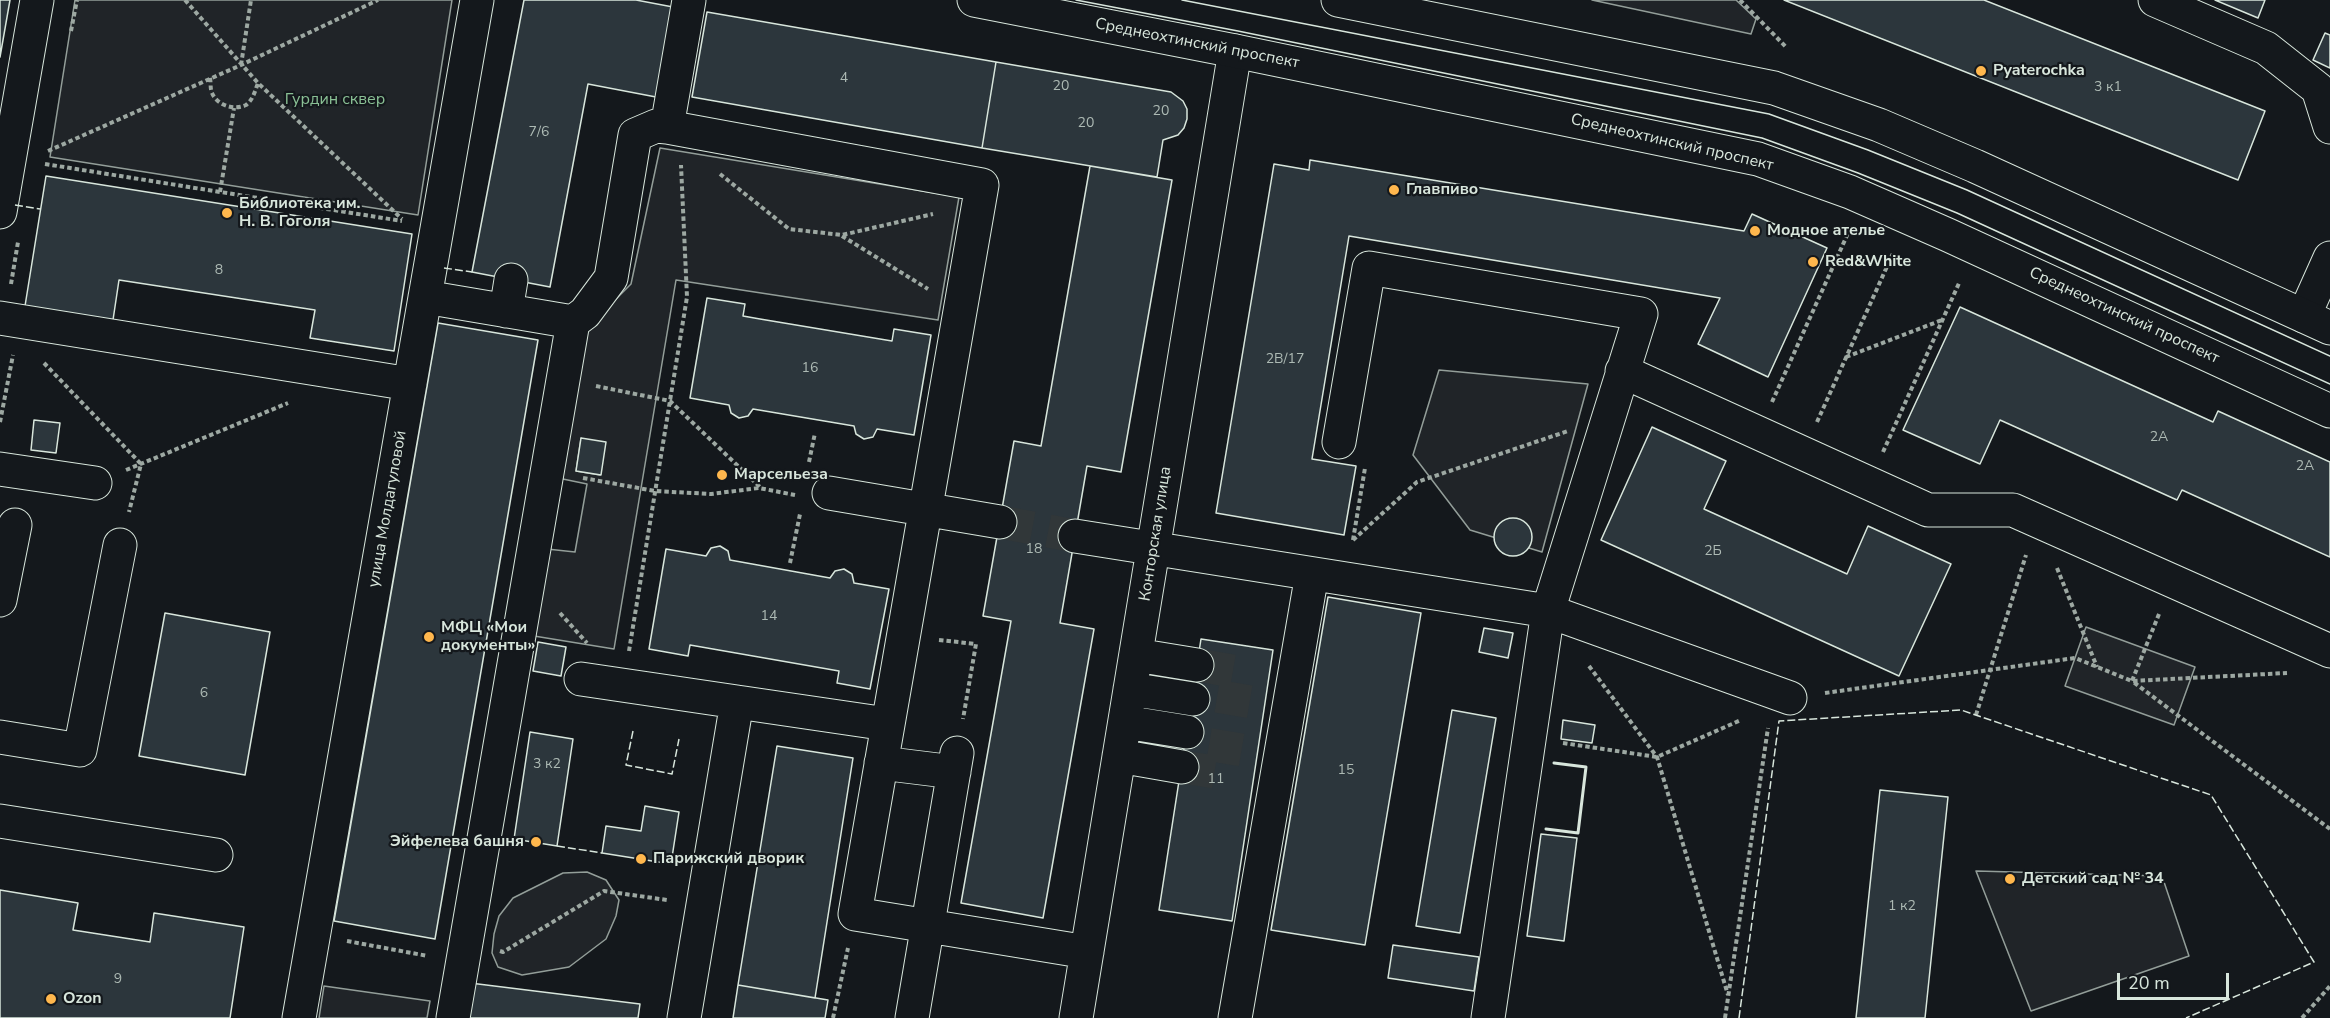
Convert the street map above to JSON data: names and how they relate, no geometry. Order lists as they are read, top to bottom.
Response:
{
  "streets": {
    "main road": ["Среднеохтинский проспект", "улица Молдагуловой", "Конторская улица"]
  },
  "crossings": [
    ["Среднеохтинский проспект", "Конторская улица"]
  ],
  "parks": ["Гурдин сквер"],
  "places": [
    "Pyaterochka",
    "Главпиво",
    "Библиотека им. Н. В. Гоголя",
    "Модное ателье",
    "Red&White",
    "Марсельеза",
    "МФЦ «Мои документы»",
    "Эйфелева башня",
    "Парижский дворик",
    "Детский сад № 34",
    "Ozon"
  ],
  "house_numbers": [
    "4",
    "20",
    "3 к1",
    "20",
    "20",
    "7/6",
    "8",
    "2В/17",
    "16",
    "2А",
    "2А",
    "18",
    "2Б",
    "14",
    "6",
    "3 к2",
    "15",
    "11",
    "1 к2",
    "9"
  ],
  "scale_bar": "20 m"
}
